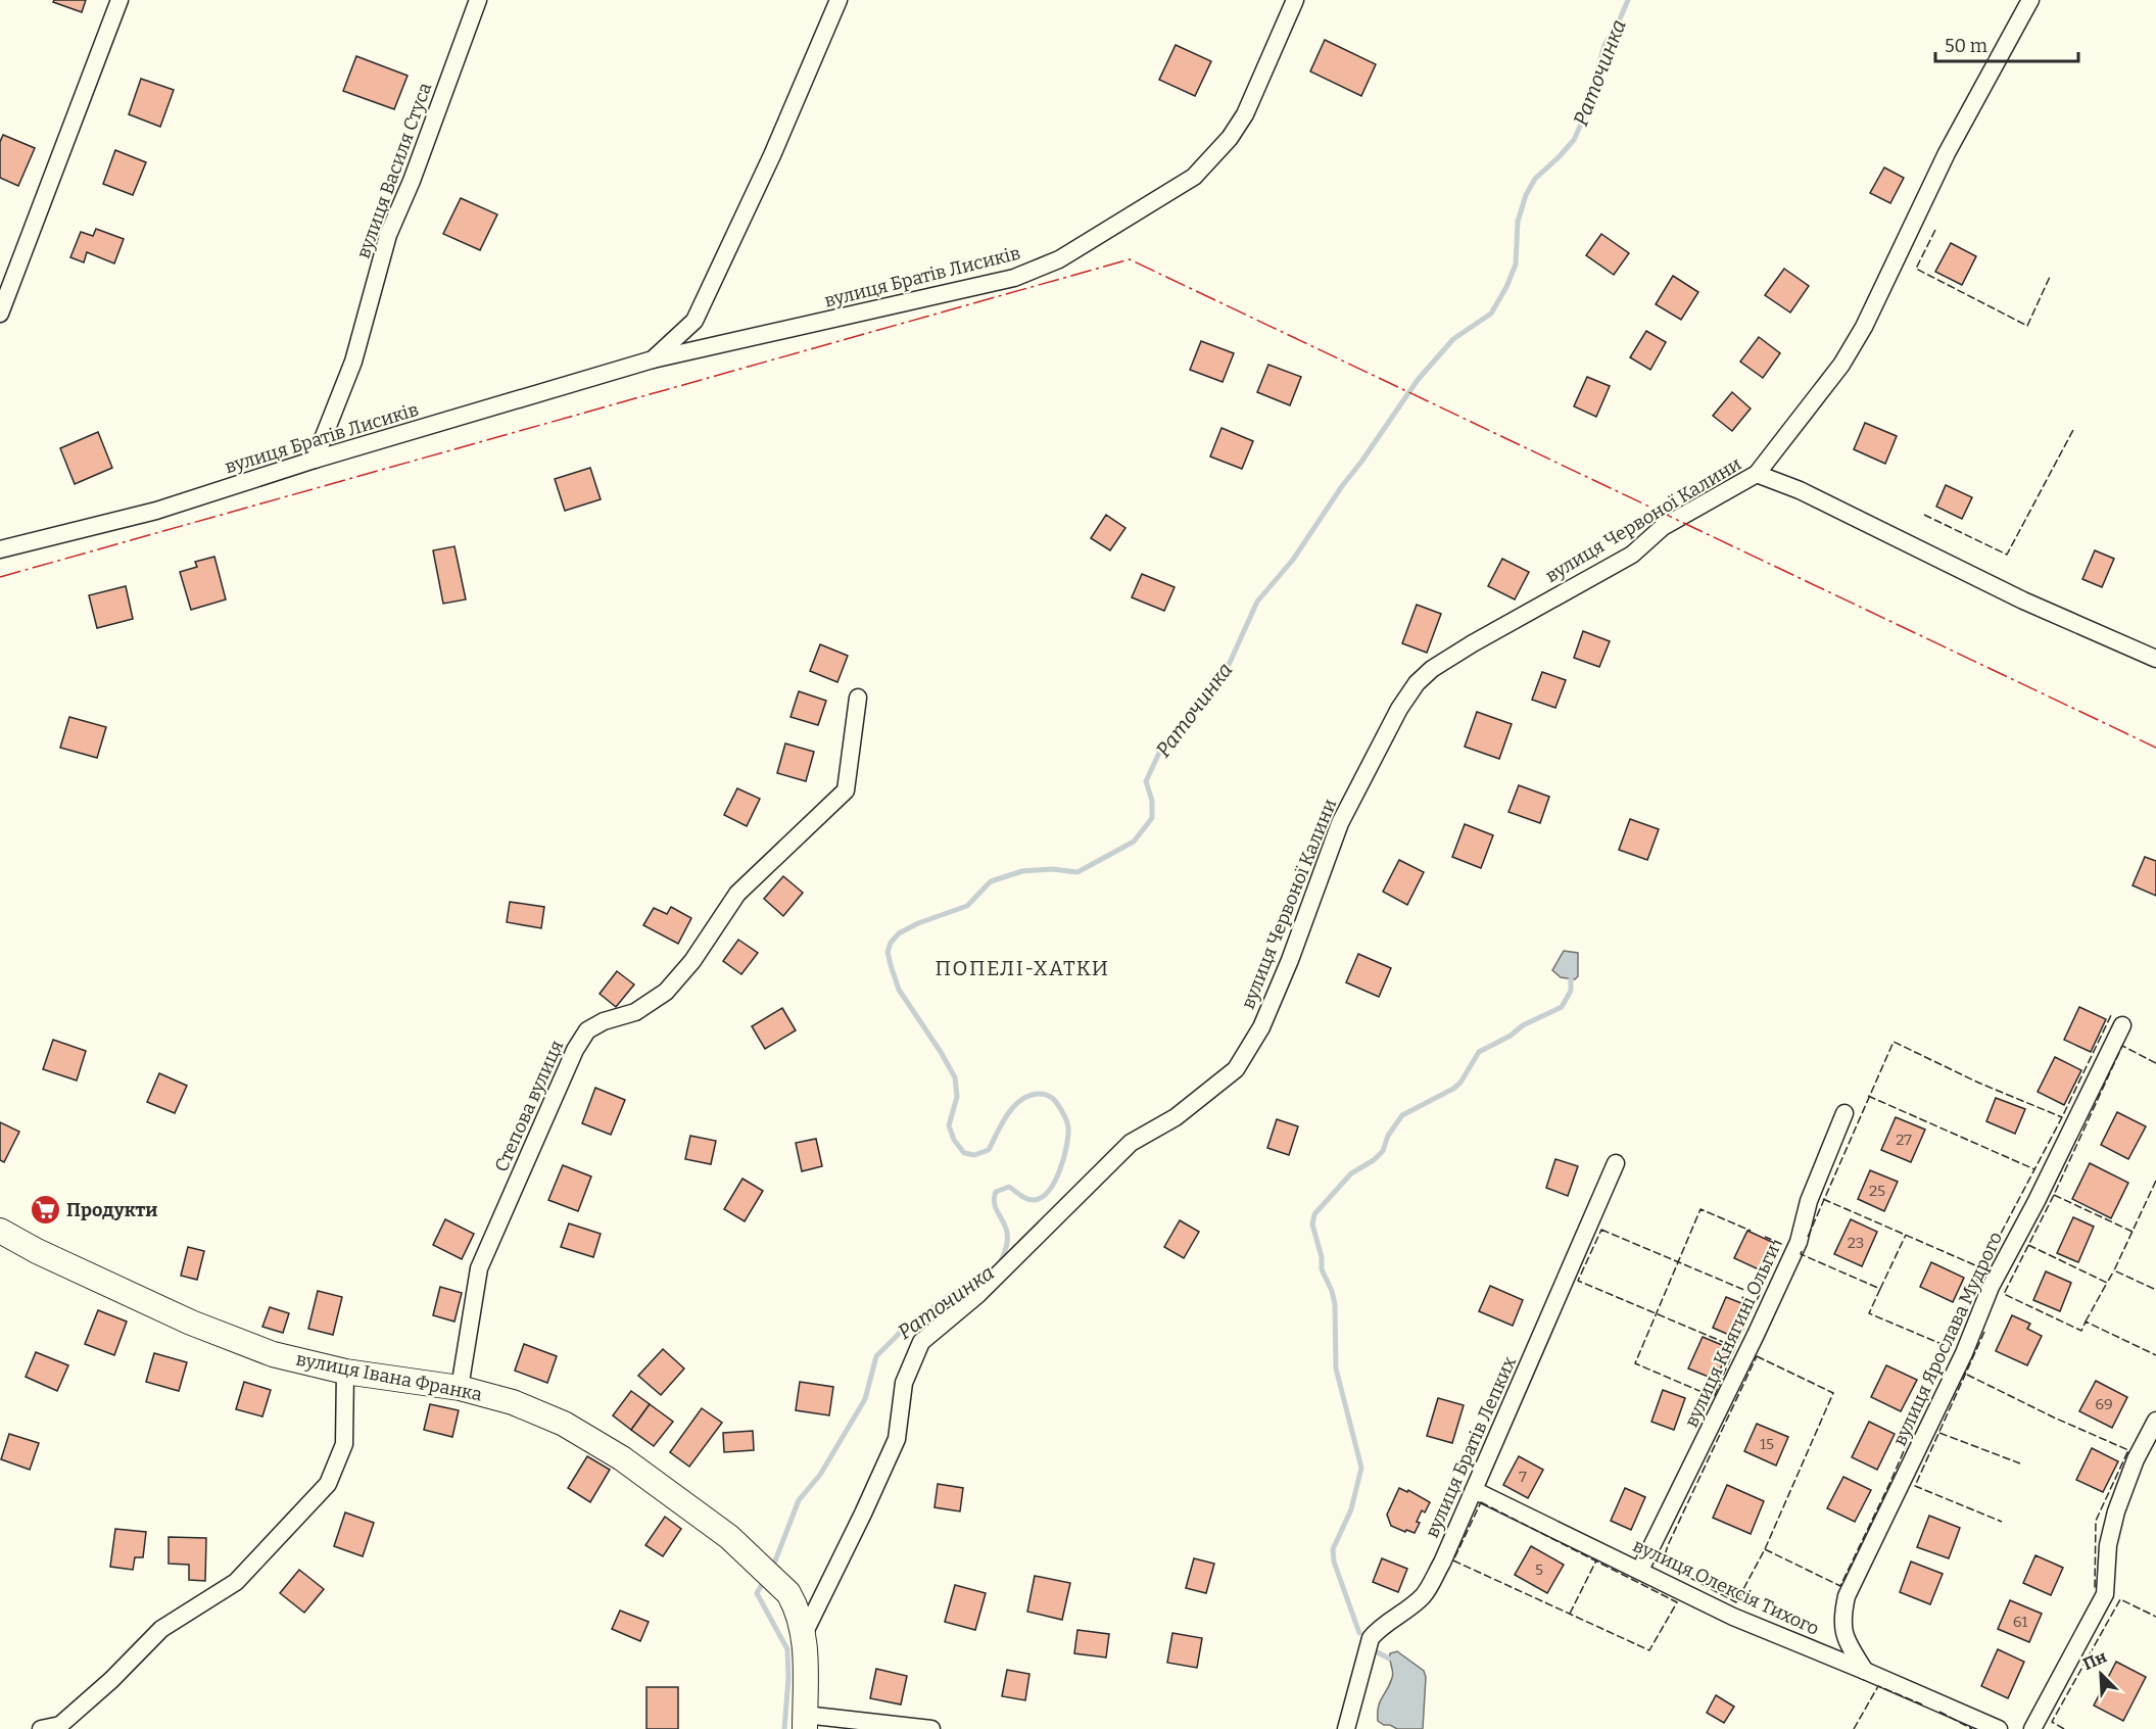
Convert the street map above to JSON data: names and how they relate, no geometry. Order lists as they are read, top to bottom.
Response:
{
  "streets": {
    "main road": ["вулиця Івана Франка"],
    "street": [
      "вулиця Василя Стуса",
      "вулиця Братів Лисиків",
      "вулиця Червоної Калини",
      "Степова вулиця",
      "вулиця Княгині Ольги",
      "вулиця Ярослава Мудрого",
      "вулиця Братів Лепких",
      "вулиця Олексія Тихого"
    ]
  },
  "crossings": [
    ["вулиця Василя Стуса", "вулиця Братів Лисиків"],
    ["вулиця Червоної Калини", "вулиця Івана Франка"],
    ["Степова вулиця", "вулиця Івана Франка"],
    ["вулиця Княгині Ольги", "вулиця Олексія Тихого"],
    ["вулиця Ярослава Мудрого", "вулиця Олексія Тихого"],
    ["вулиця Братів Лепких", "вулиця Олексія Тихого"]
  ],
  "districts": ["ПОПЕЛІ-ХАТКИ"],
  "water": ["Раточинка"],
  "places": {
    "supermarket": ["Продукти"]
  },
  "house_numbers": [
    "27",
    "25",
    "23",
    "69",
    "15",
    "7",
    "5",
    "61"
  ],
  "scale_bar": "50 m",
  "north": "top left"
}
